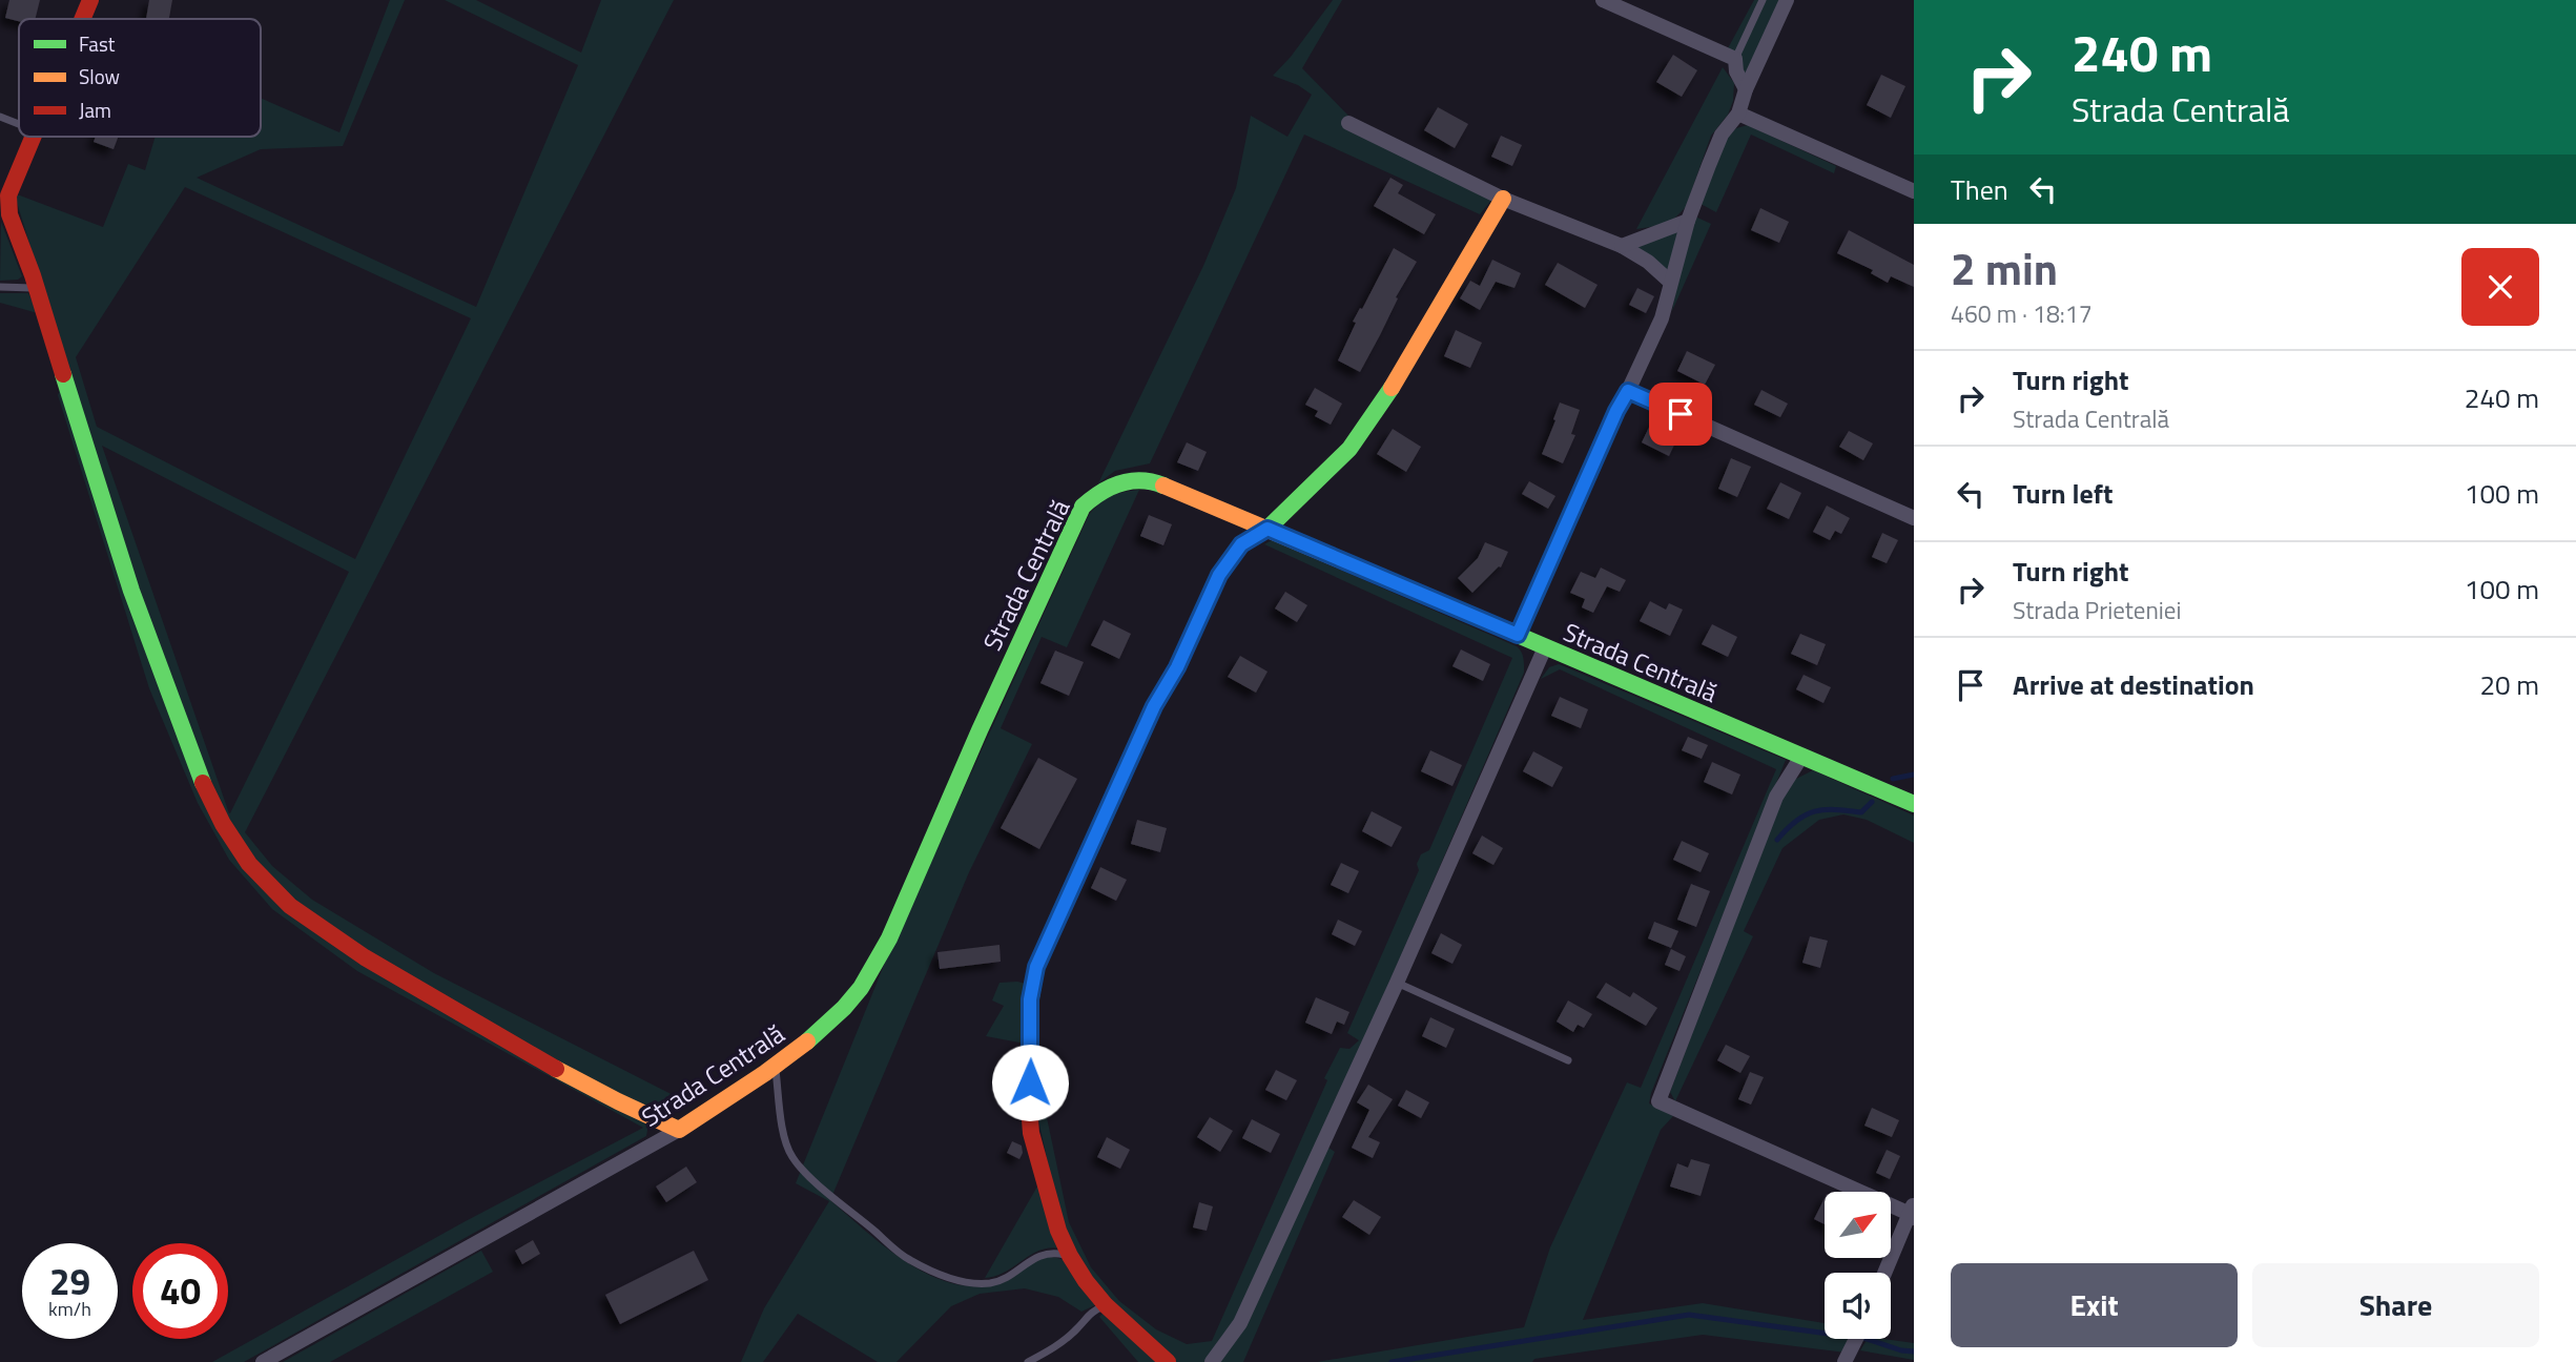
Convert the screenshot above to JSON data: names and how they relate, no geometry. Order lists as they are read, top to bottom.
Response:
{
  "streets": {
    "street": ["Strada Centrală"]
  },
  "legend": ["Fast", "Slow", "Jam"],
  "north": "top right",
  "page": {
    "turn": ["240 m", "Strada Centrală"],
    "then": "Then",
    "heading": ["2 min", "460 m · 18:17"],
    "list": [
      {
        "name": "Turn right",
        "note": "Strada Centrală",
        "value": "240 m"
      },
      {
        "name": "Turn left",
        "value": "100 m"
      },
      {
        "name": "Turn right",
        "note": "Strada Prieteniei",
        "value": "100 m"
      },
      {
        "name": "Arrive at destination",
        "value": "20 m"
      }
    ],
    "speed": "29 km/h",
    "limit": "40",
    "buttons": ["Exit", "Share"]
  }
}
